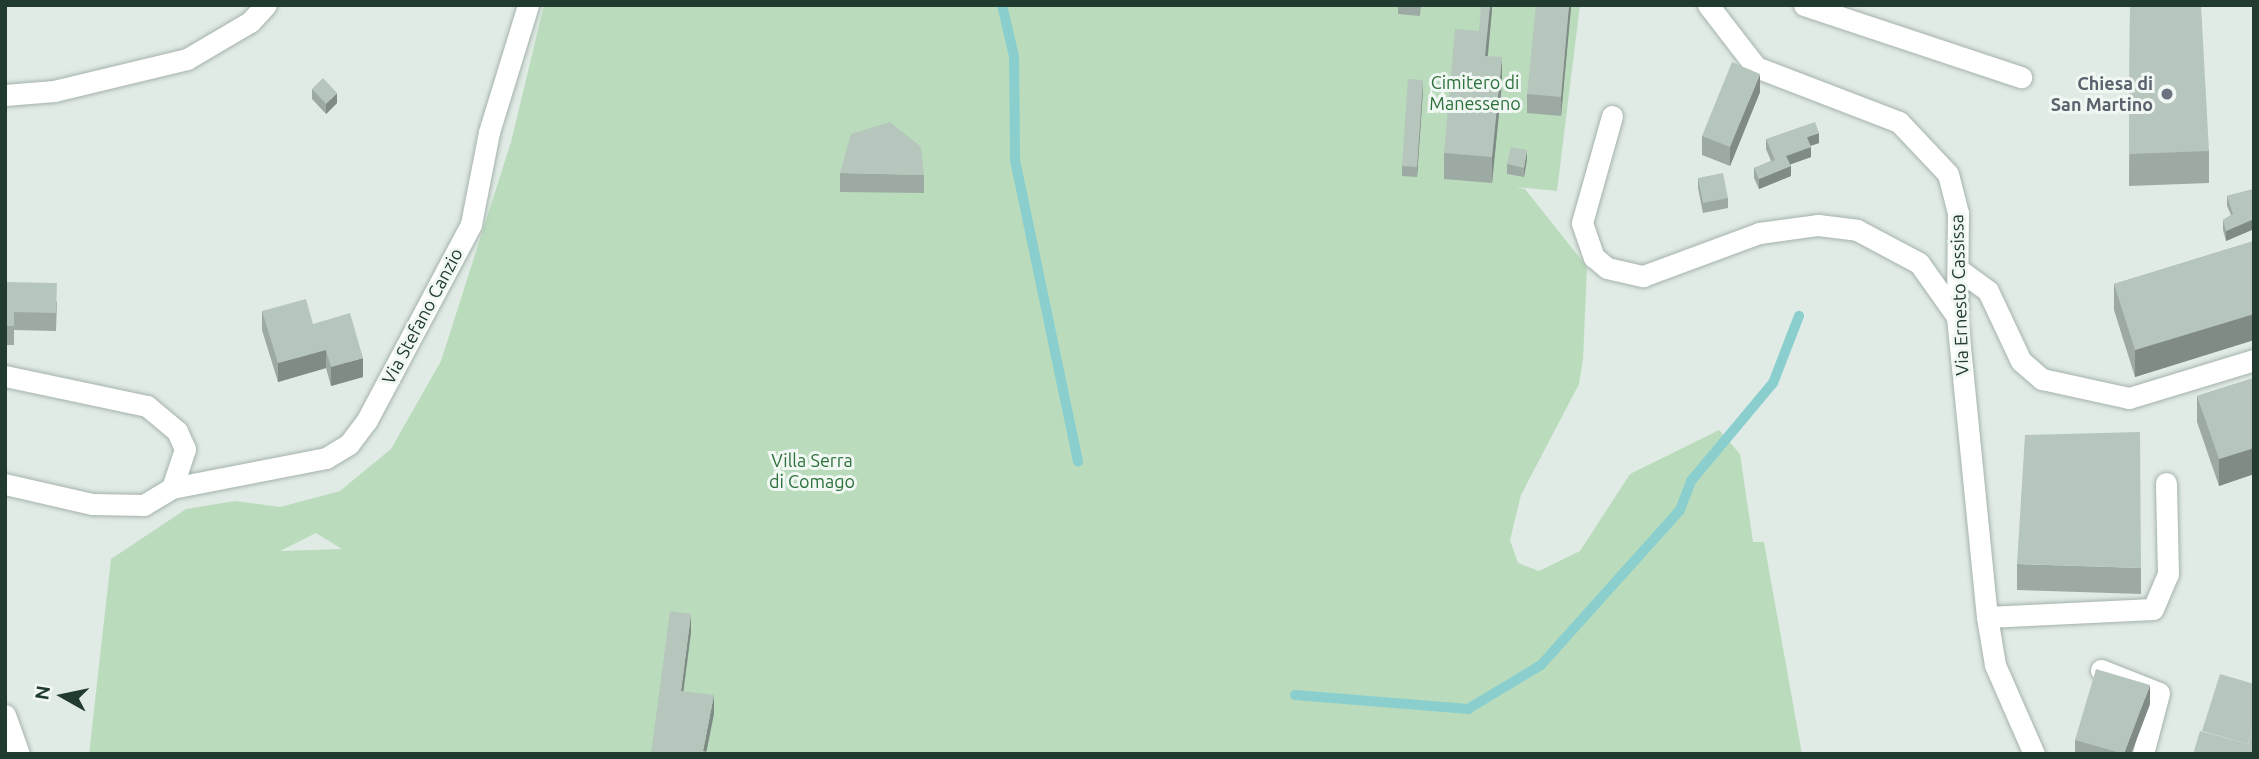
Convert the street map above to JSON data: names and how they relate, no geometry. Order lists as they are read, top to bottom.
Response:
{
  "streets": {
    "street": ["Via Ernesto Cassissa", "Via Stefano Canzio"]
  },
  "parks": ["Cimitero di Manesseno", "Villa Serra di Comago"],
  "places": ["Chiesa di San Martino"],
  "north": "left"
}
